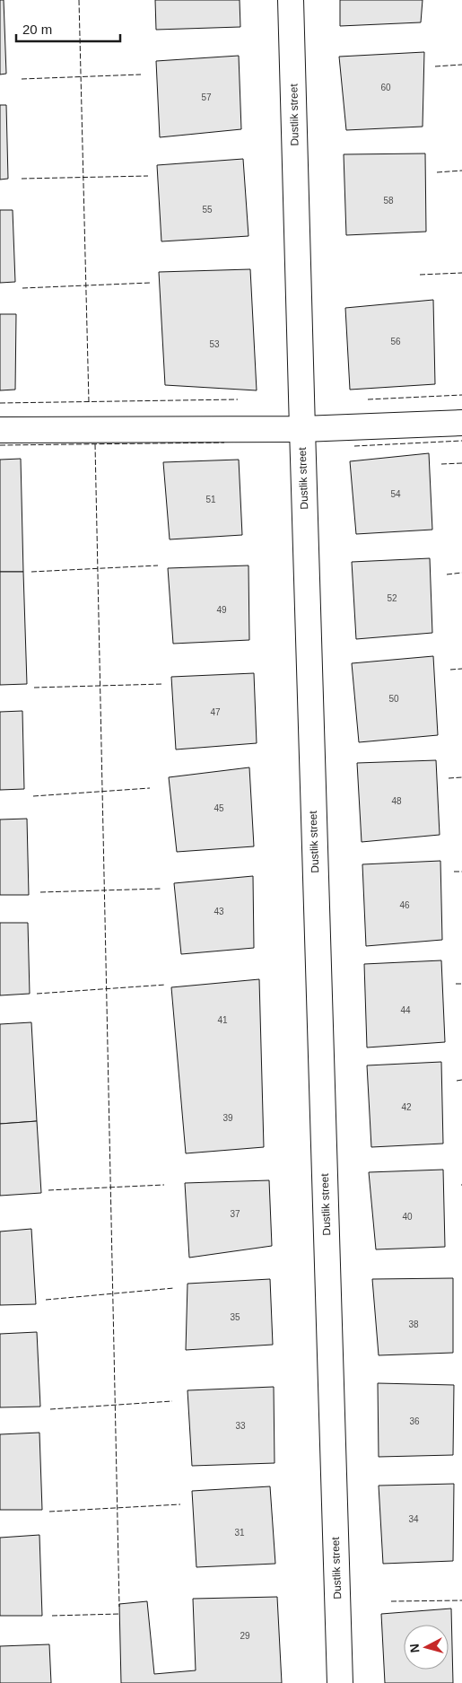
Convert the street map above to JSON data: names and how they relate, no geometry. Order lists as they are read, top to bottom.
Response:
{
  "streets": {
    "street": ["Dustlik street"]
  },
  "house_numbers": [
    "60",
    "57",
    "58",
    "55",
    "56",
    "53",
    "54",
    "51",
    "52",
    "49",
    "50",
    "47",
    "48",
    "45",
    "46",
    "43",
    "44",
    "41",
    "42",
    "39",
    "37",
    "40",
    "35",
    "38",
    "36",
    "33",
    "34",
    "31",
    "29"
  ],
  "scale_bar": "20 m",
  "north": "left"
}
